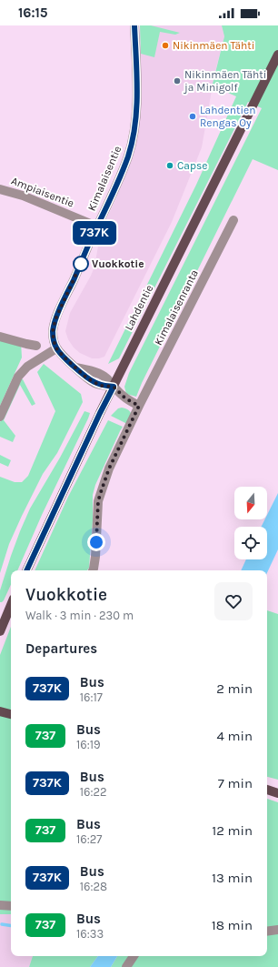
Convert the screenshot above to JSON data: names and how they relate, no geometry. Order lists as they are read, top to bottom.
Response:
{
  "streets": {
    "main road": ["Lahdentie"],
    "street": ["Kimalaisentie", "Ampiaisentie", "Kimalaisenranta"]
  },
  "crossings": [
    ["Kimalaisentie", "Ampiaisentie"]
  ],
  "places": [
    "Nikinmäen Tähti",
    "Nikinmäen Tähti ja Minigolf",
    "Lahdentien Rengas Oy",
    "Capse",
    "Vuokkotie"
  ],
  "lines": ["bus line 737K"],
  "north": "bottom",
  "page": {
    "status": "16:15",
    "on_map": "737K",
    "heading": [
      ["Vuokkotie", "Walk · 3 min · 230 m"],
      "Departures"
    ],
    "list": [
      {
        "mark": "737K",
        "name": "Bus",
        "note": "16:17",
        "value": "2 min"
      },
      {
        "mark": "737",
        "name": "Bus",
        "note": "16:19",
        "value": "4 min"
      },
      {
        "mark": "737K",
        "name": "Bus",
        "note": "16:22",
        "value": "7 min"
      },
      {
        "mark": "737",
        "name": "Bus",
        "note": "16:27",
        "value": "12 min"
      },
      {
        "mark": "737K",
        "name": "Bus",
        "note": "16:28",
        "value": "13 min"
      },
      {
        "mark": "737",
        "name": "Bus",
        "note": "16:33",
        "value": "18 min"
      }
    ]
  }
}
